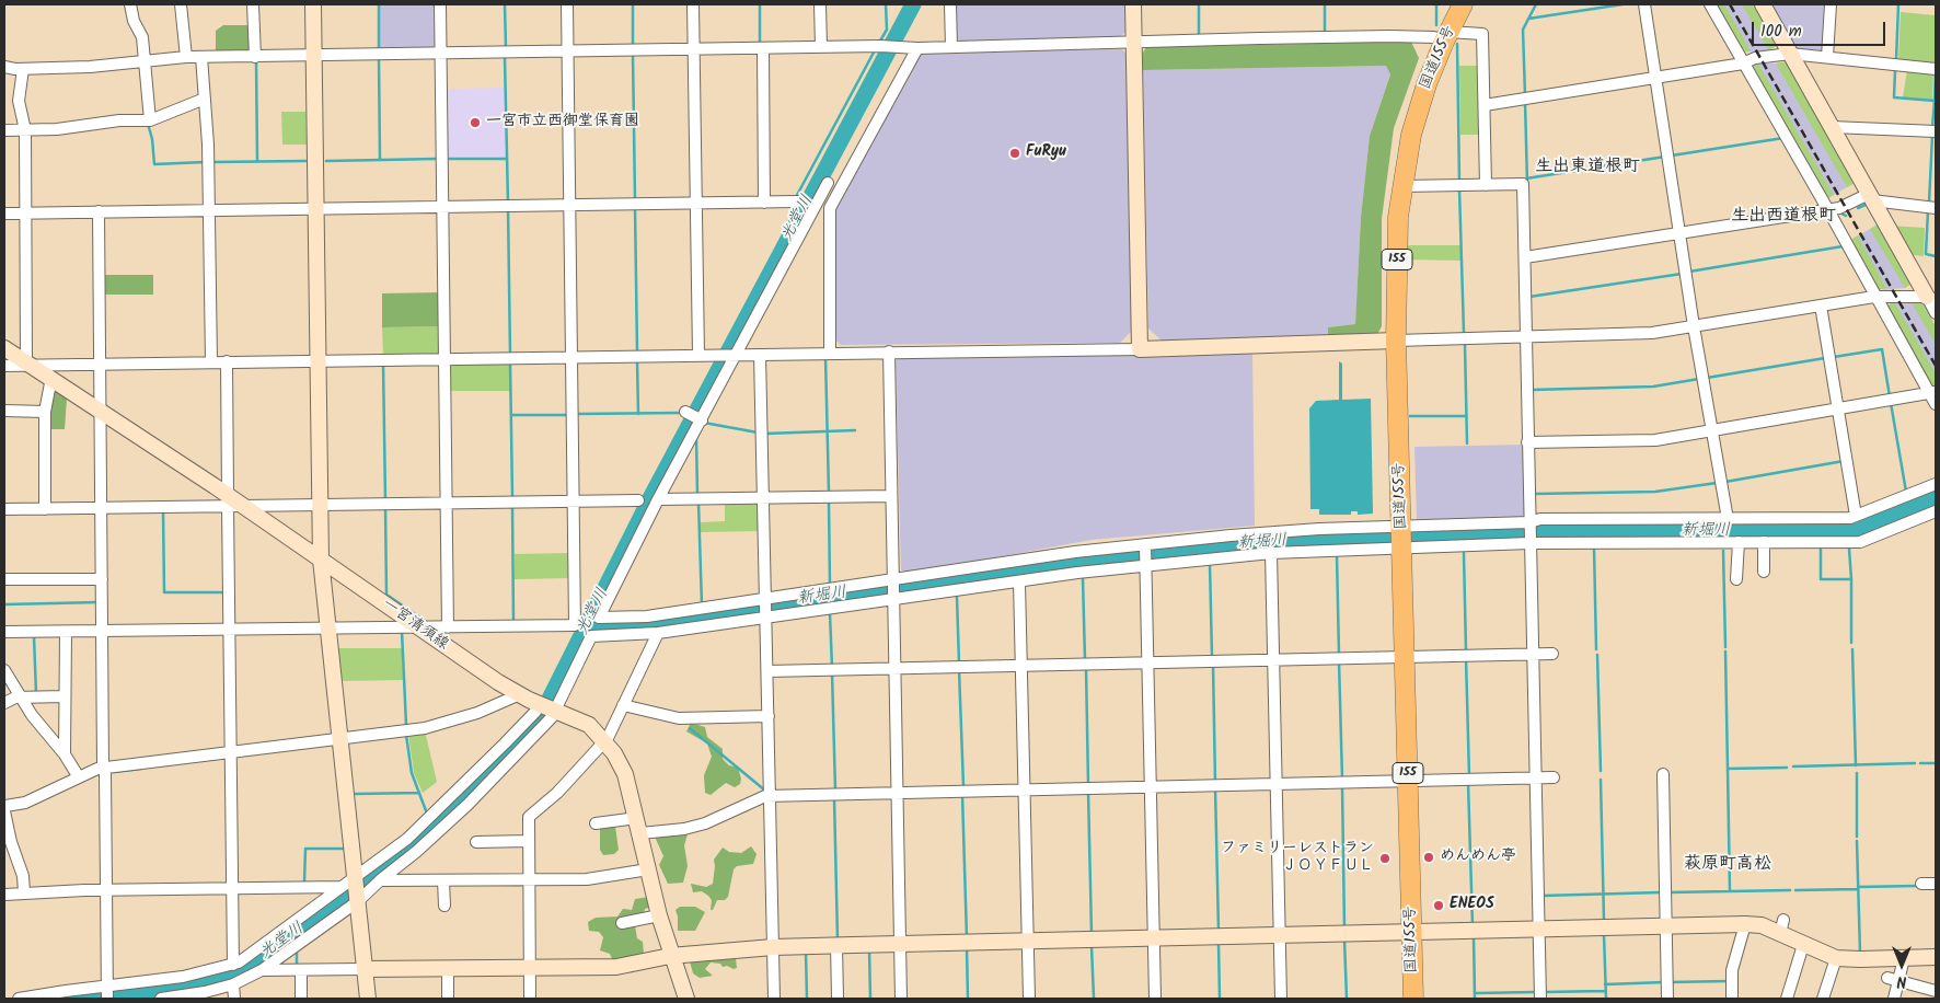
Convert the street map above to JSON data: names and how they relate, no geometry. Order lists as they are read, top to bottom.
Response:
{
  "streets": {
    "highway": ["国道155号", "155"],
    "street": ["一宮清須線"]
  },
  "districts": ["生出東道根町", "生出西道根町", "萩原町高松"],
  "water": ["光堂川", "新堀川"],
  "places": [
    "一宮市立西御堂保育園",
    "FuRyu",
    "めんめん亭",
    "ファミリーレストラン ＪＯＹＦＵＬ",
    "ENEOS"
  ],
  "scale_bar": "100 m",
  "north": "bottom"
}
